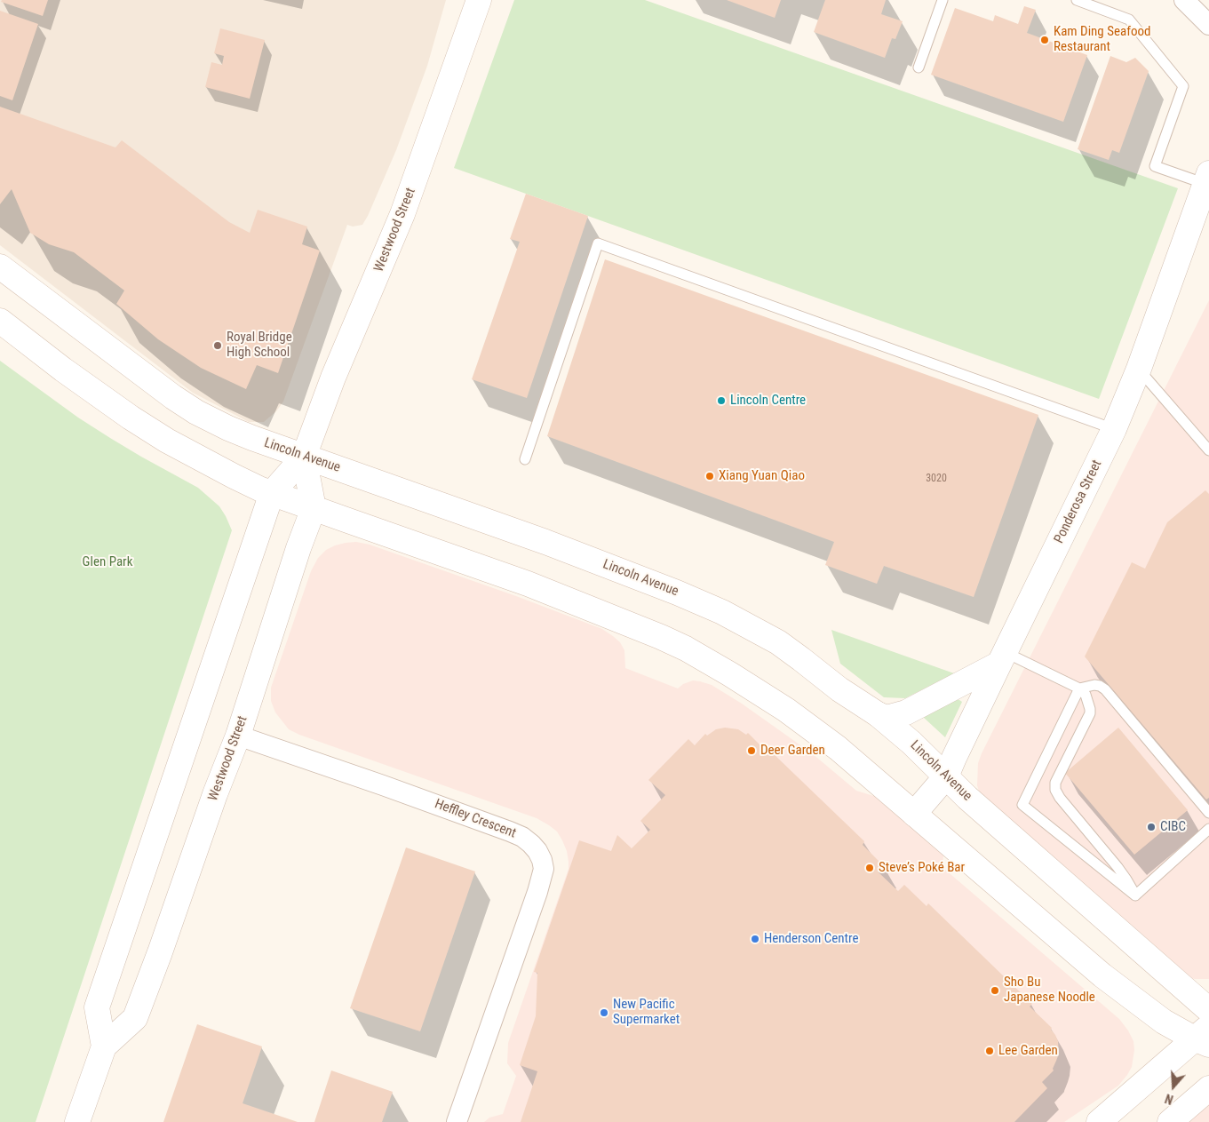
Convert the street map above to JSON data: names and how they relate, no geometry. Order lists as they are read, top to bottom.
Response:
{
  "streets": {
    "main road": ["Westwood Street", "Lincoln Avenue", "Ponderosa Street"],
    "street": ["Heffley Crescent"]
  },
  "crossings": [
    ["Westwood Street", "Lincoln Avenue"],
    ["Westwood Street", "Heffley Crescent"],
    ["Lincoln Avenue", "Ponderosa Street"]
  ],
  "parks": ["Glen Park"],
  "places": [
    "Kam Ding Seafood Restaurant",
    "Royal Bridge High School",
    "Lincoln Centre",
    "Xiang Yuan Qiao",
    "Deer Garden",
    "CIBC",
    "Steve’s Poké Bar",
    "Henderson Centre",
    "Sho Bu Japanese Noodle",
    "New Pacific Supermarket",
    "Lee Garden"
  ],
  "house_numbers": ["3020"],
  "north": "bottom"
}
